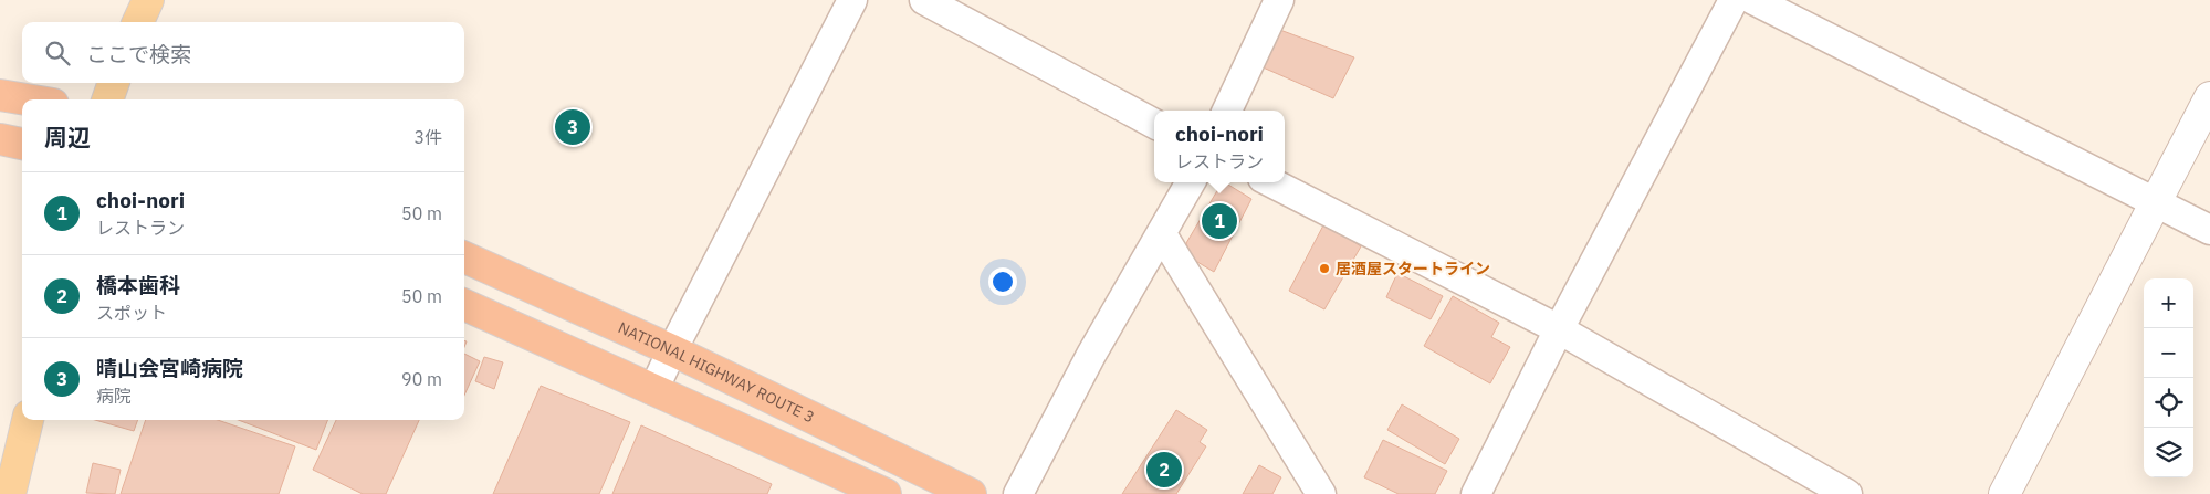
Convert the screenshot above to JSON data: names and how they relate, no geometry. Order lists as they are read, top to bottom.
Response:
{
  "streets": {
    "highway": ["NATIONAL HIGHWAY ROUTE 3"]
  },
  "places": ["居酒屋スタートライン"],
  "page": {
    "search": "ここで検索",
    "heading": ["周辺", "3件"],
    "pins": ["3", "1", "2"],
    "popup": ["choi-nori", "レストラン"],
    "list": [
      {
        "mark": "1",
        "name": "choi-nori",
        "note": "レストラン",
        "value": "50 m"
      },
      {
        "mark": "2",
        "name": "橋本歯科",
        "note": "スポット",
        "value": "50 m"
      },
      {
        "mark": "3",
        "name": "晴山会宮崎病院",
        "note": "病院",
        "value": "90 m"
      }
    ],
    "map_buttons": ["+", "−"]
  }
}
